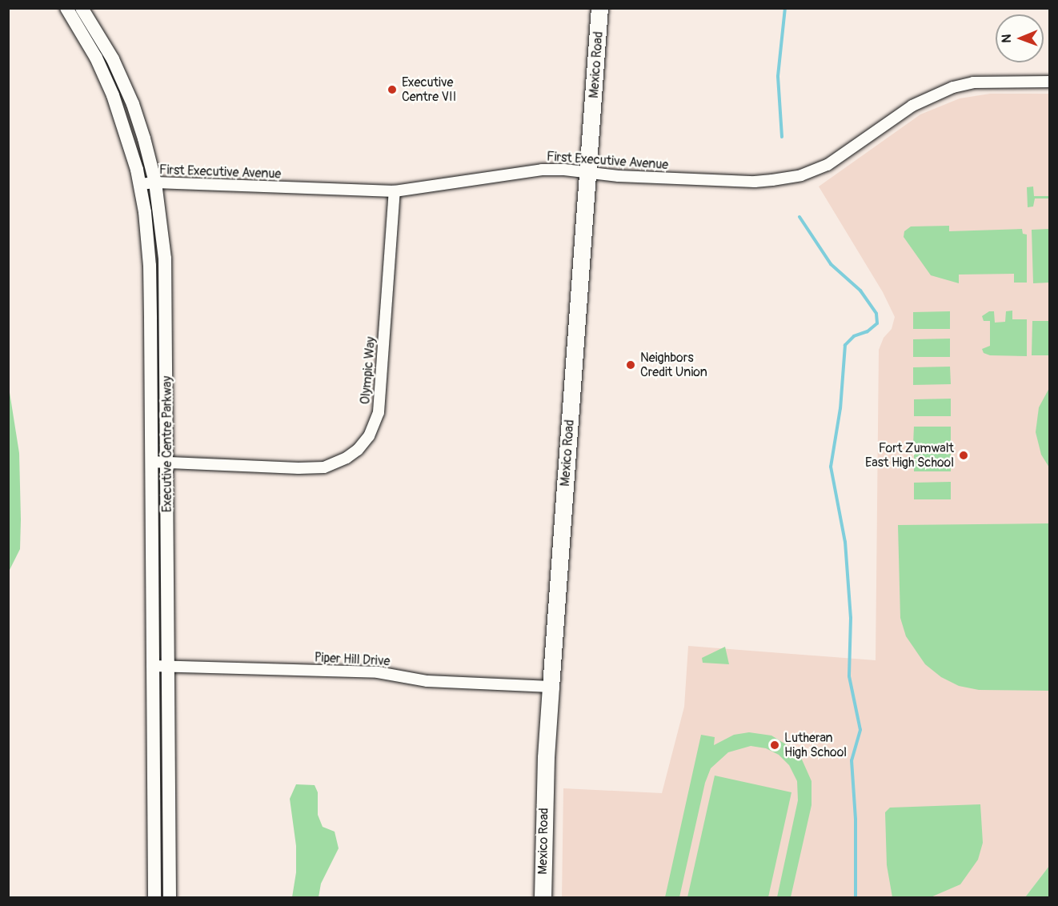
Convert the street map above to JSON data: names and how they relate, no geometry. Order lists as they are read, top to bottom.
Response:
{
  "streets": {
    "main road": ["Mexico Road"],
    "street": [
      "First Executive Avenue",
      "Olympic Way",
      "Executive Centre Parkway",
      "Piper Hill Drive"
    ]
  },
  "crossings": [
    ["Mexico Road", "First Executive Avenue"],
    ["Mexico Road", "Piper Hill Drive"],
    ["First Executive Avenue", "Olympic Way"],
    ["First Executive Avenue", "Executive Centre Parkway"],
    ["Olympic Way", "Executive Centre Parkway"],
    ["Executive Centre Parkway", "Piper Hill Drive"]
  ],
  "places": [
    "Executive Centre VII",
    "Neighbors Credit Union",
    "Fort Zumwalt East High School",
    "Lutheran High School"
  ],
  "north": "left"
}
